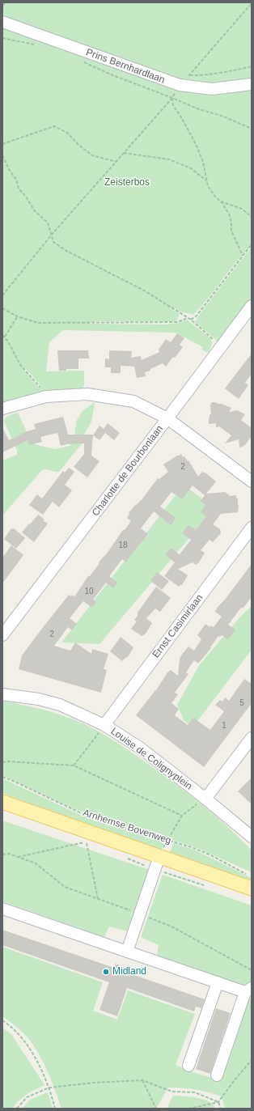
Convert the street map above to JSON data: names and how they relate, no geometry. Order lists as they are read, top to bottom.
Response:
{
  "streets": {
    "main road": ["Arnhemse Bovenweg"],
    "street": [
      "Prins Bernhardlaan",
      "Charlotte de Bourbonlaan",
      "Ernst Casimirlaan",
      "Louise de Colignyplein"
    ]
  },
  "crossings": [
    ["Ernst Casimirlaan", "Louise de Colignyplein"]
  ],
  "parks": ["Zeisterbos"],
  "places": ["Midland"],
  "house_numbers": [
    "2",
    "18",
    "10",
    "2",
    "5",
    "1"
  ]
}
